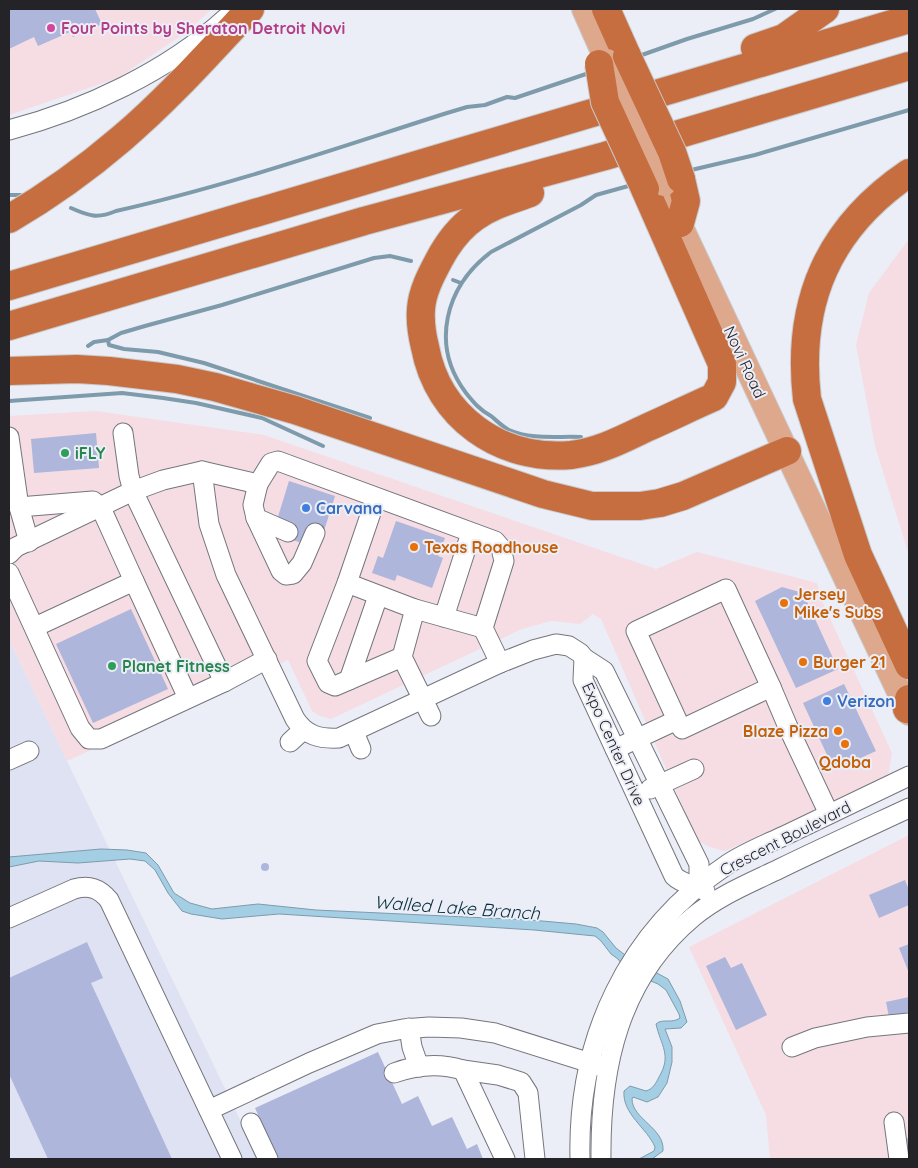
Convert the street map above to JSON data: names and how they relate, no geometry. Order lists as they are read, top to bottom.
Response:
{
  "streets": {
    "main road": ["Novi Road"],
    "street": ["Expo Center Drive", "Crescent Boulevard"]
  },
  "crossings": [
    ["Expo Center Drive", "Crescent Boulevard"]
  ],
  "water": ["Walled Lake Branch"],
  "places": [
    "Four Points by Sheraton Detroit Novi",
    "iFLY",
    "Carvana",
    "Texas Roadhouse",
    "Jersey Mike's Subs",
    "Burger 21",
    "Planet Fitness",
    "Verizon",
    "Blaze Pizza",
    "Qdoba"
  ]
}
